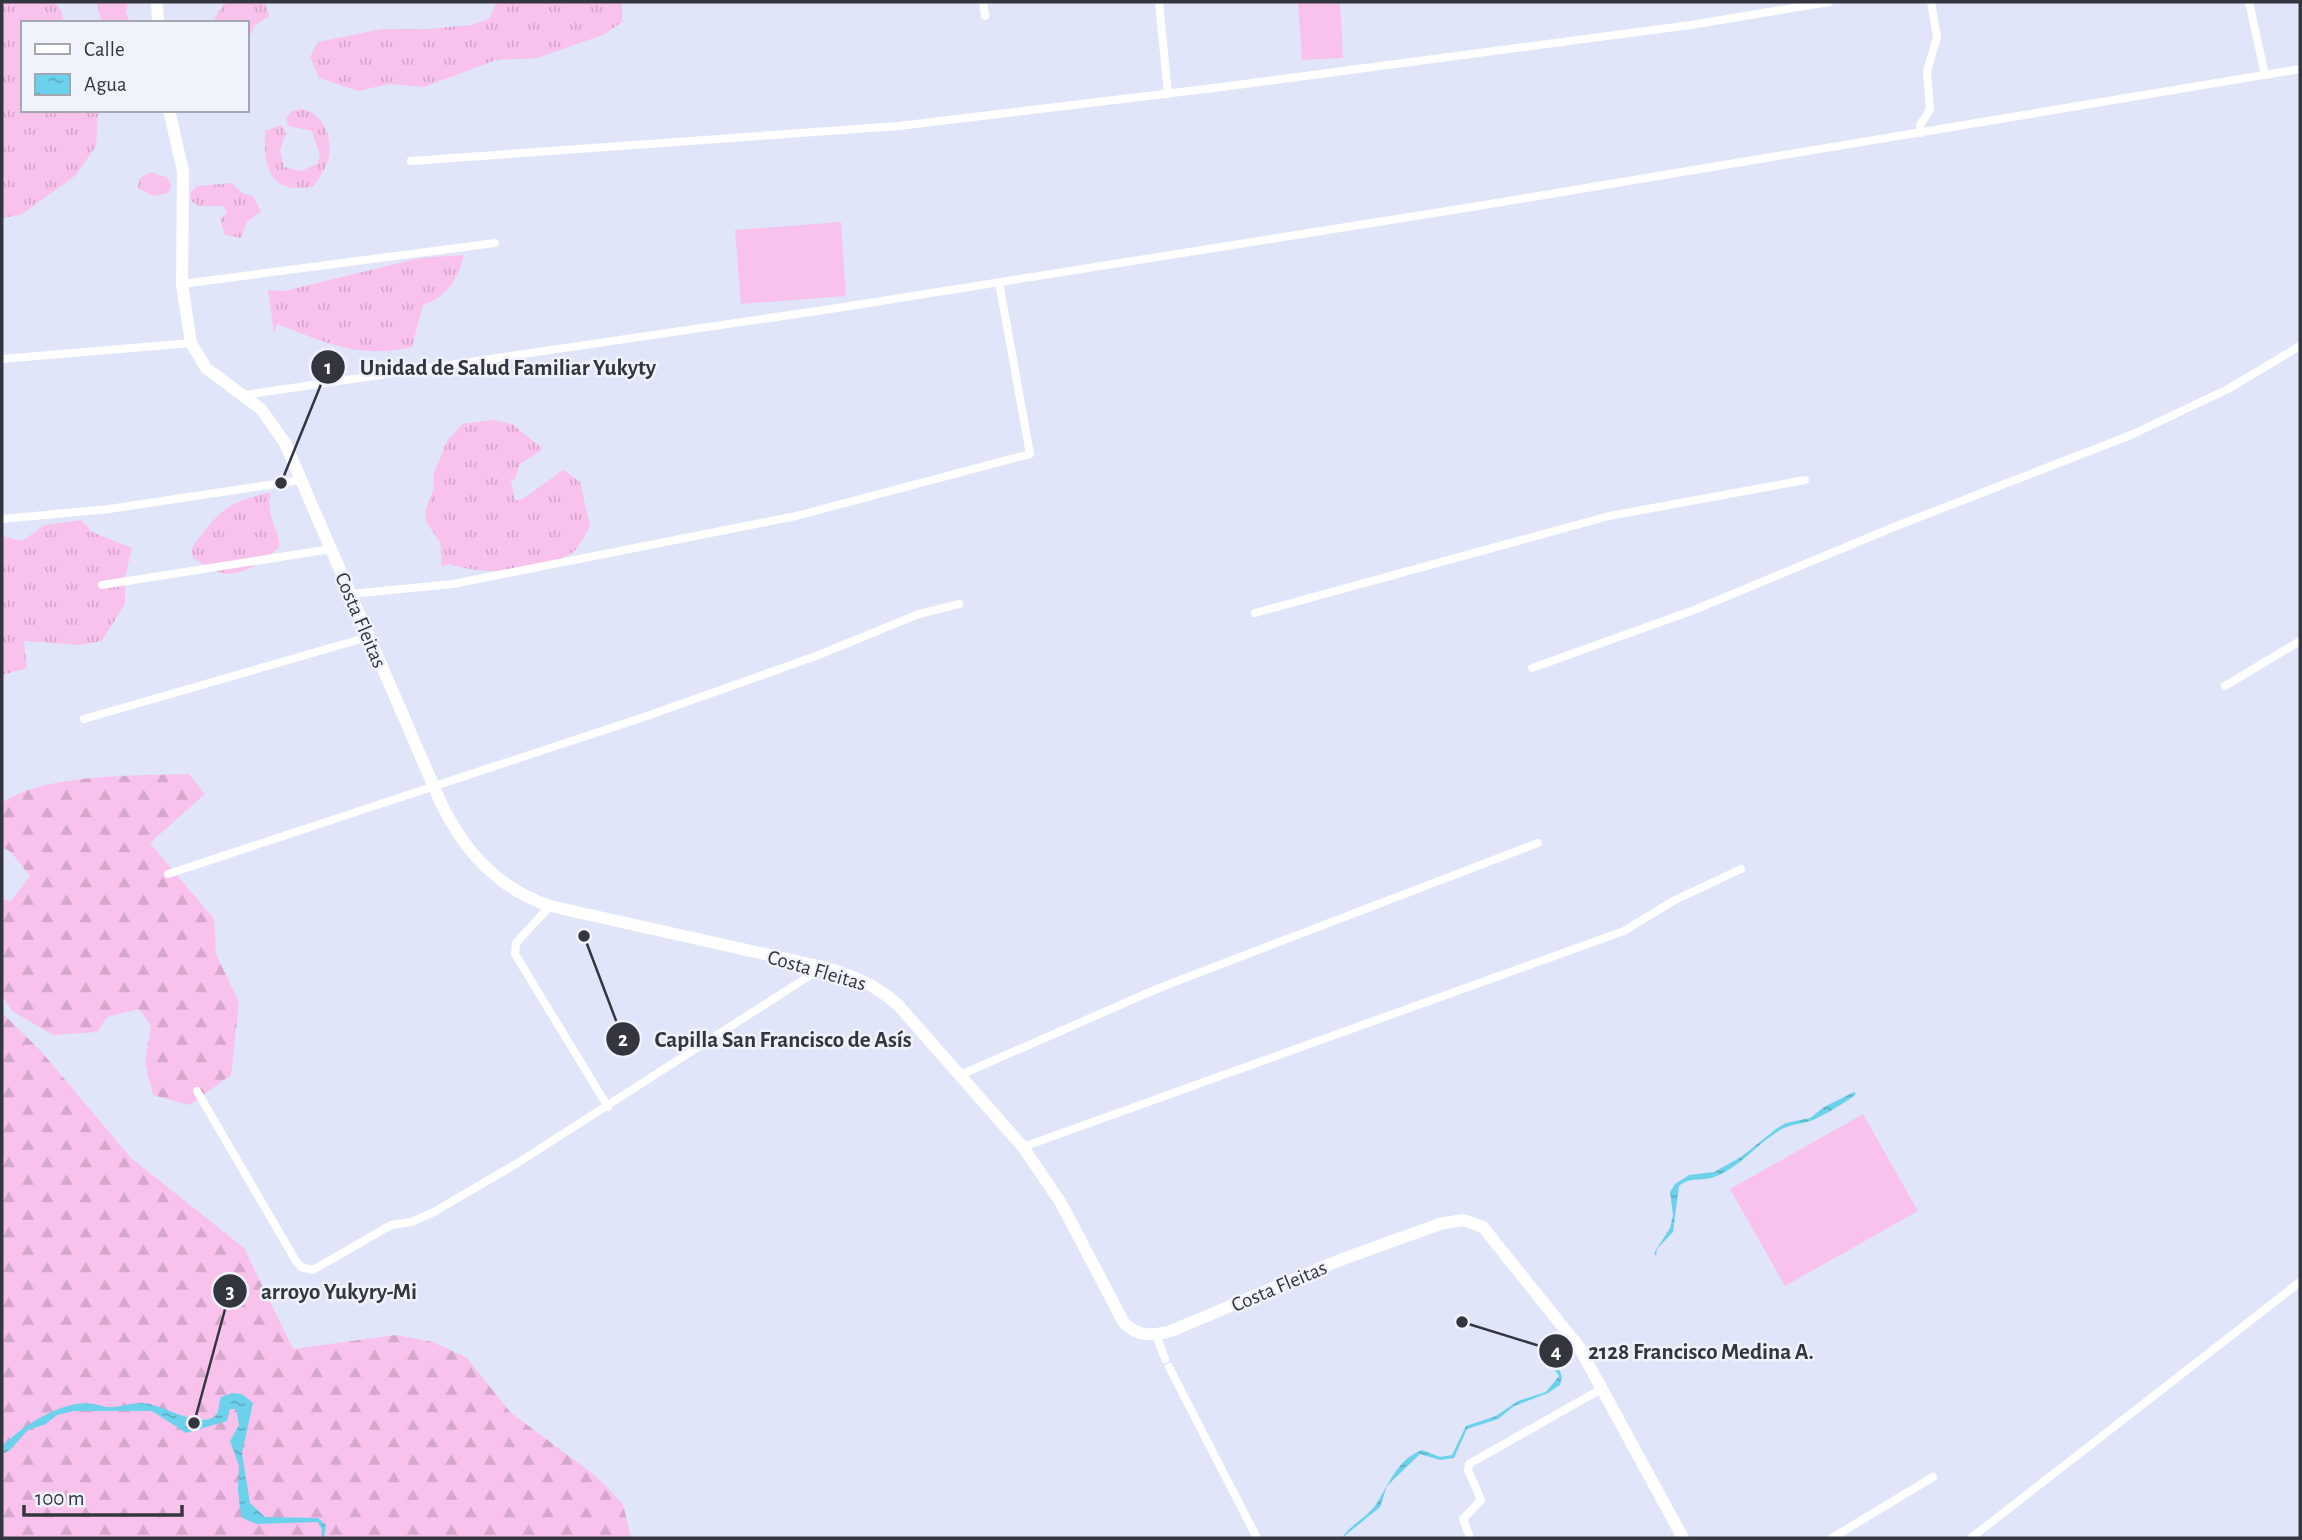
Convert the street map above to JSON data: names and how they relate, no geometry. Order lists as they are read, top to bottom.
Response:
{
  "streets": {
    "main road": ["Costa Fleitas"]
  },
  "places": [
    "Unidad de Salud Familiar Yukyty",
    "Capilla San Francisco de Asís",
    "2128 Francisco Medina A.",
    "arroyo Yukyry-Mi"
  ],
  "legend": ["Calle", "Agua"],
  "scale_bar": "100 m"
}
